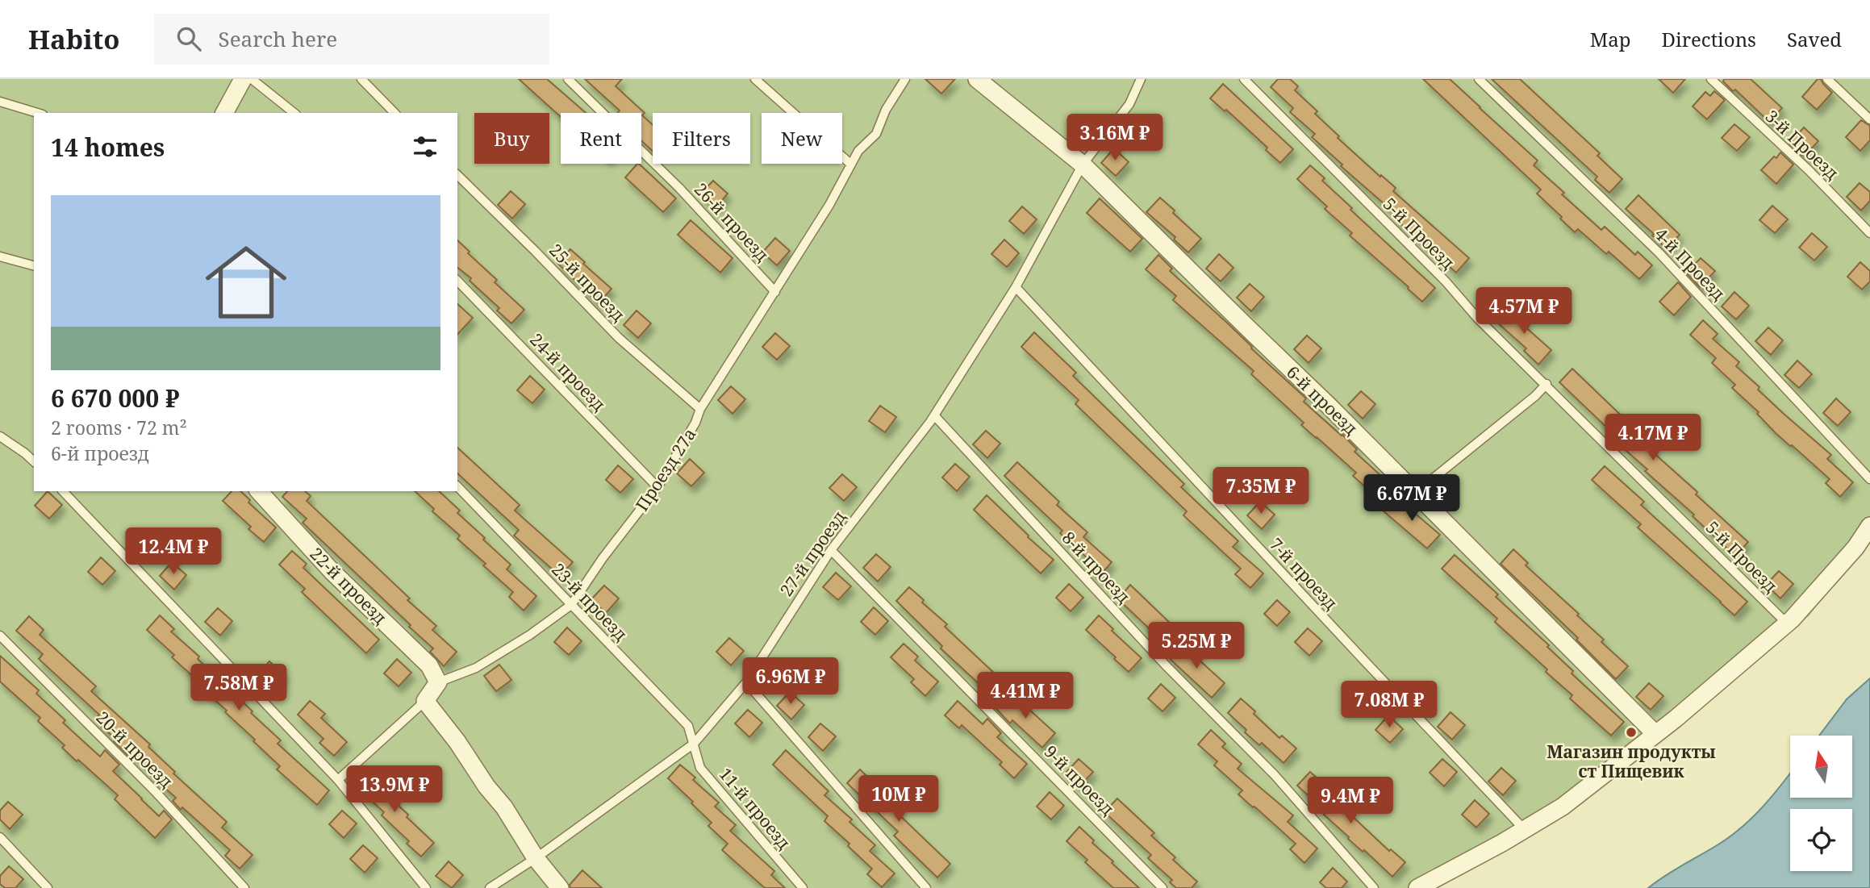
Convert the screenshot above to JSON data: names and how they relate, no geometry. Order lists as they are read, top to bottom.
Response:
{
  "streets": {
    "street": ["6-й проезд", "22-й проезд"],
    "lane": [
      "3-й Проезд",
      "26-й проезд",
      "5-й Проезд",
      "4-й Проезд",
      "25-й проезд",
      "24-й проезд",
      "Проезд 27а",
      "27-й проезд",
      "8-й проезд",
      "7-й проезд",
      "23-й проезд",
      "20-й проезд",
      "9-й проезд",
      "11-й проезд"
    ]
  },
  "crossings": [
    ["26-й проезд", "Проезд 27а"],
    ["25-й проезд", "Проезд 27а"],
    ["24-й проезд", "Проезд 27а"],
    ["6-й проезд", "27-й проезд"],
    ["Проезд 27а", "22-й проезд"],
    ["Проезд 27а", "23-й проезд"],
    ["27-й проезд", "8-й проезд"],
    ["27-й проезд", "7-й проезд"],
    ["27-й проезд", "23-й проезд"],
    ["27-й проезд", "9-й проезд"],
    ["27-й проезд", "11-й проезд"],
    ["23-й проезд", "11-й проезд"]
  ],
  "places": ["Магазин продукты ст Пищевик"],
  "north": "top",
  "page": {
    "header": "Habito",
    "search": "Search here",
    "nav": ["Map", "Directions", "Saved"],
    "chip": [
      "Buy",
      "Rent",
      "Filters",
      "New"
    ],
    "heading": "14 homes",
    "price": [
      "3.16M ₽",
      "4.57M ₽",
      "4.17M ₽",
      "7.35M ₽",
      "6.67M ₽",
      "12.4M ₽",
      "5.25M ₽",
      "6.96M ₽",
      "7.58M ₽",
      "4.41M ₽",
      "7.08M ₽",
      "13.9M ₽",
      "10M ₽",
      "9.4M ₽"
    ],
    "list": [
      {
        "name": "6 670 000 ₽",
        "note": "2 rooms · 72 m² · 6-й проезд"
      }
    ]
  }
}
